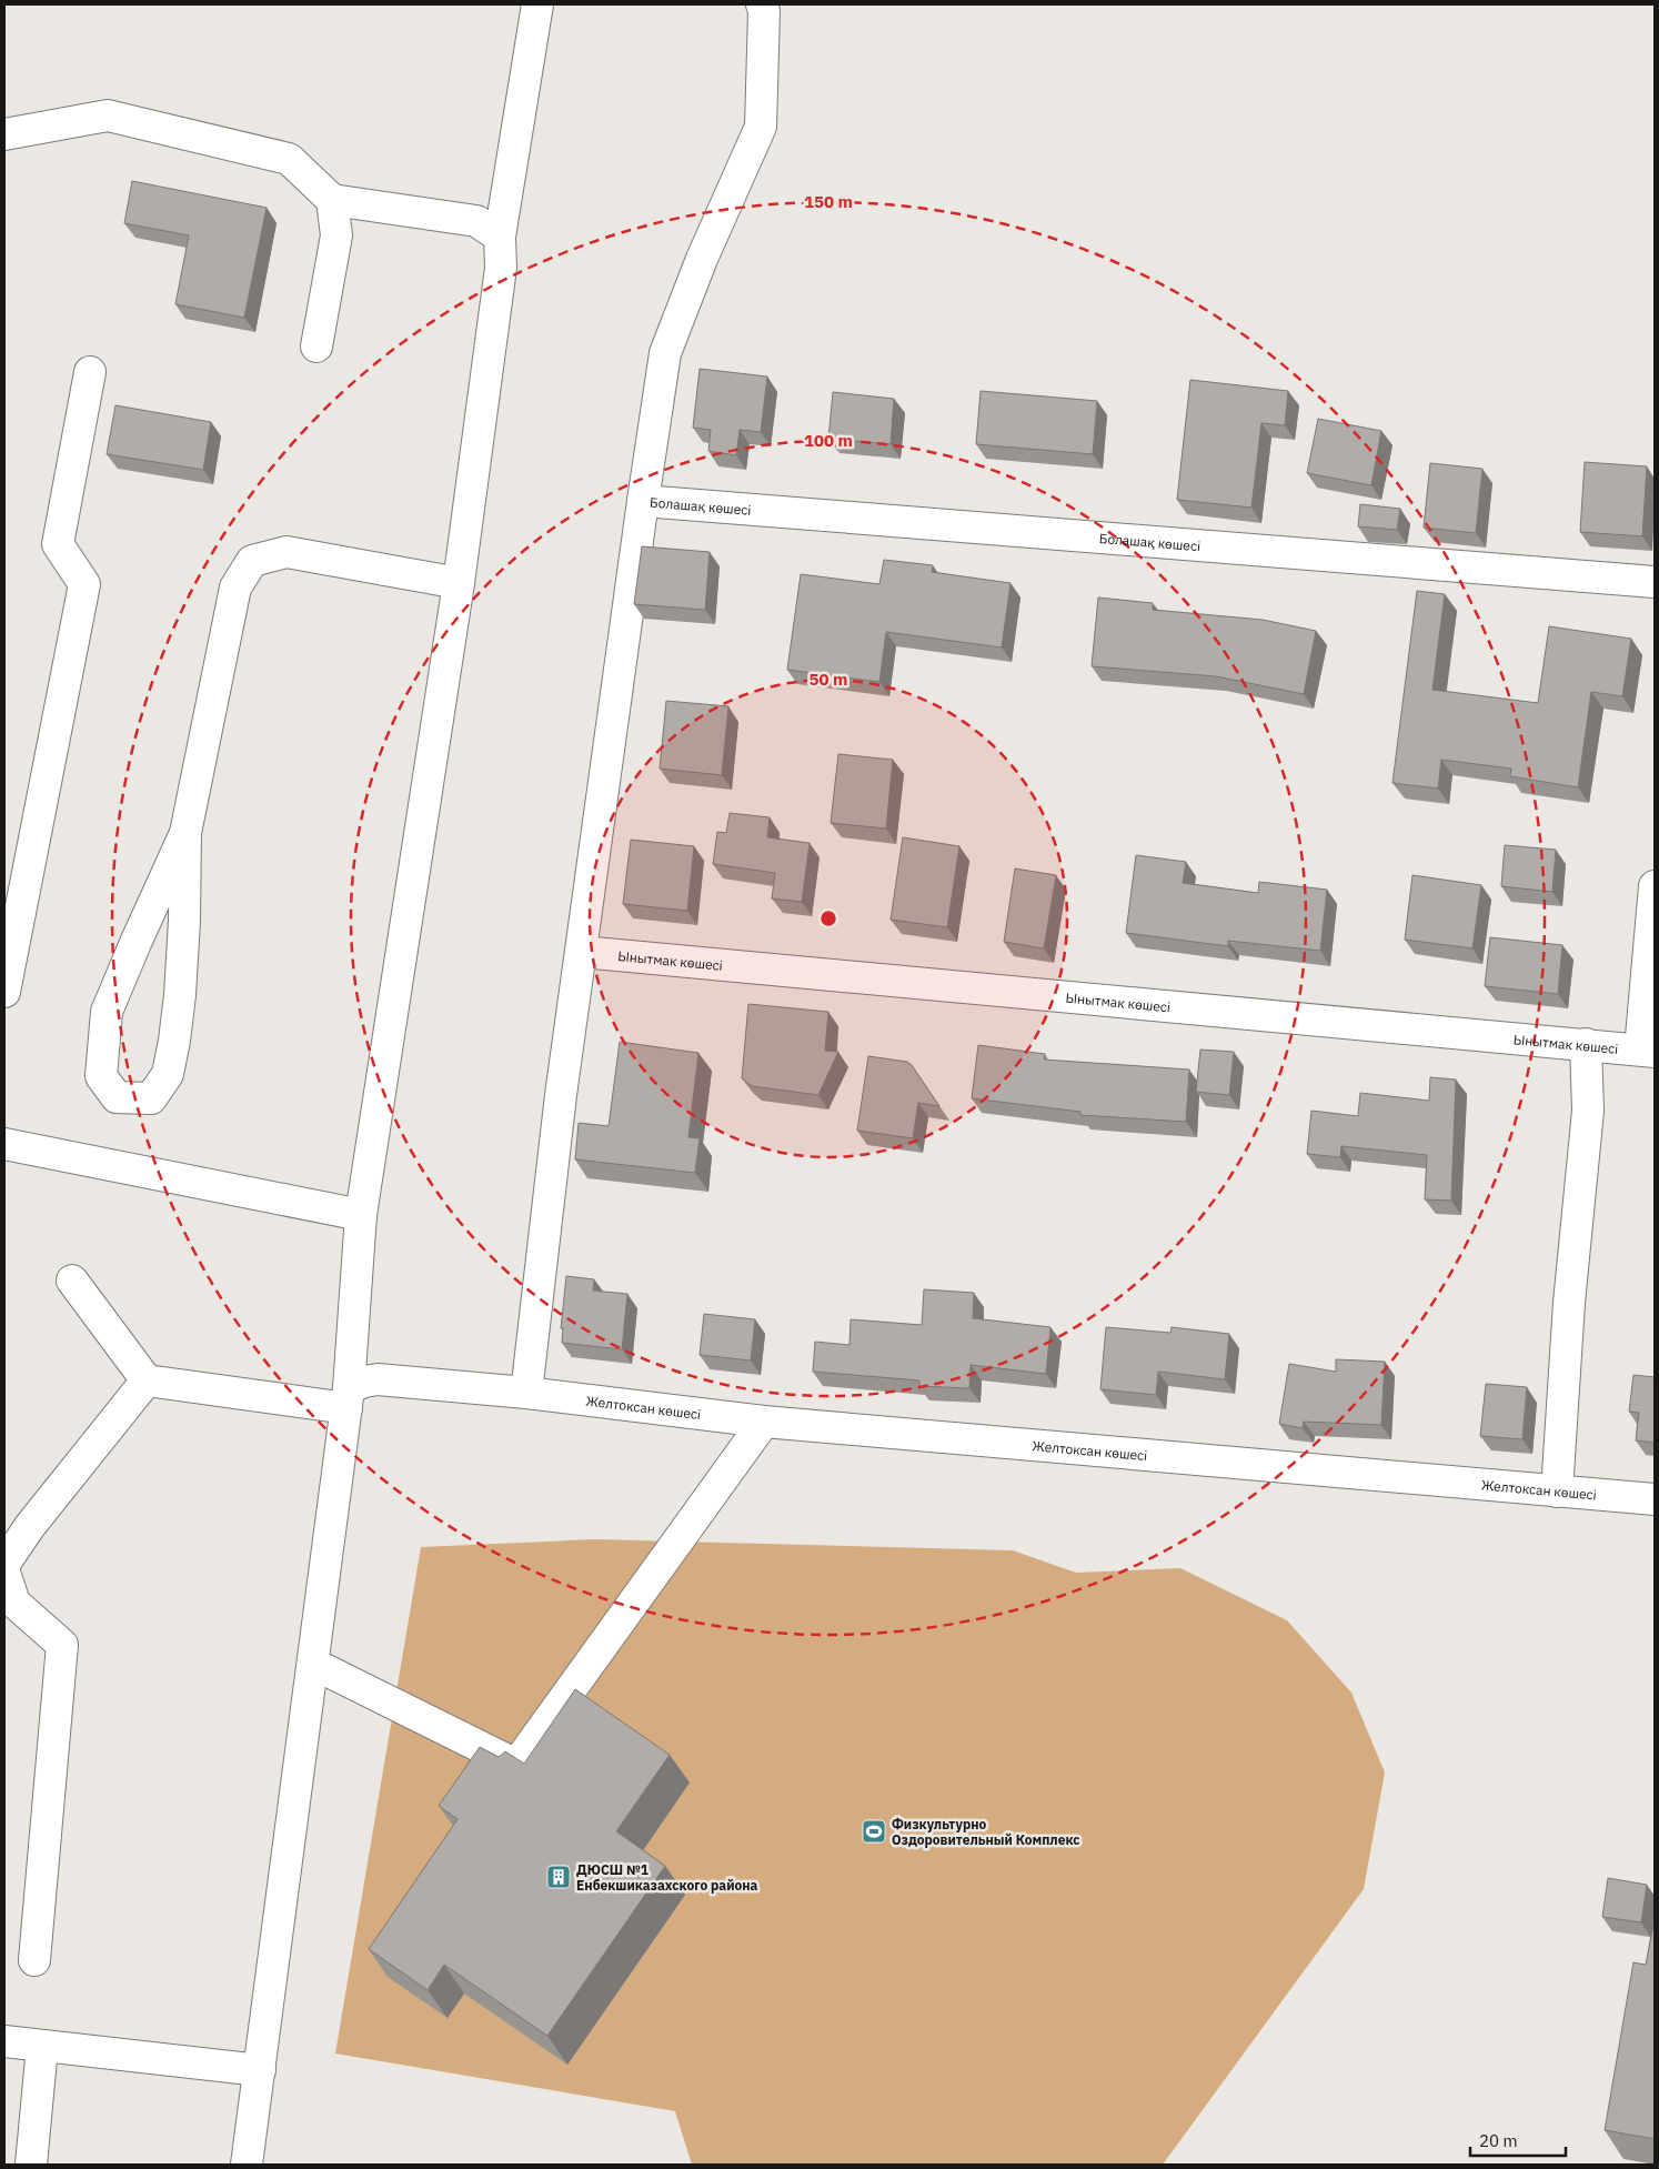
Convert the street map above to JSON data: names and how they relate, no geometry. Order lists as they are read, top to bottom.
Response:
{
  "streets": {
    "street": ["Болашақ көшесі", "Ынытмак көшесі", "Желтоксан көшесі"]
  },
  "places": {
    "sports": ["Физкультурно Оздоровительный Комплекс"],
    "building": ["ДЮСШ №1 Енбекшиказахского района"]
  },
  "scale_bar": "20 m",
  "rings": ["150 m", "100 m", "50 m"]
}
